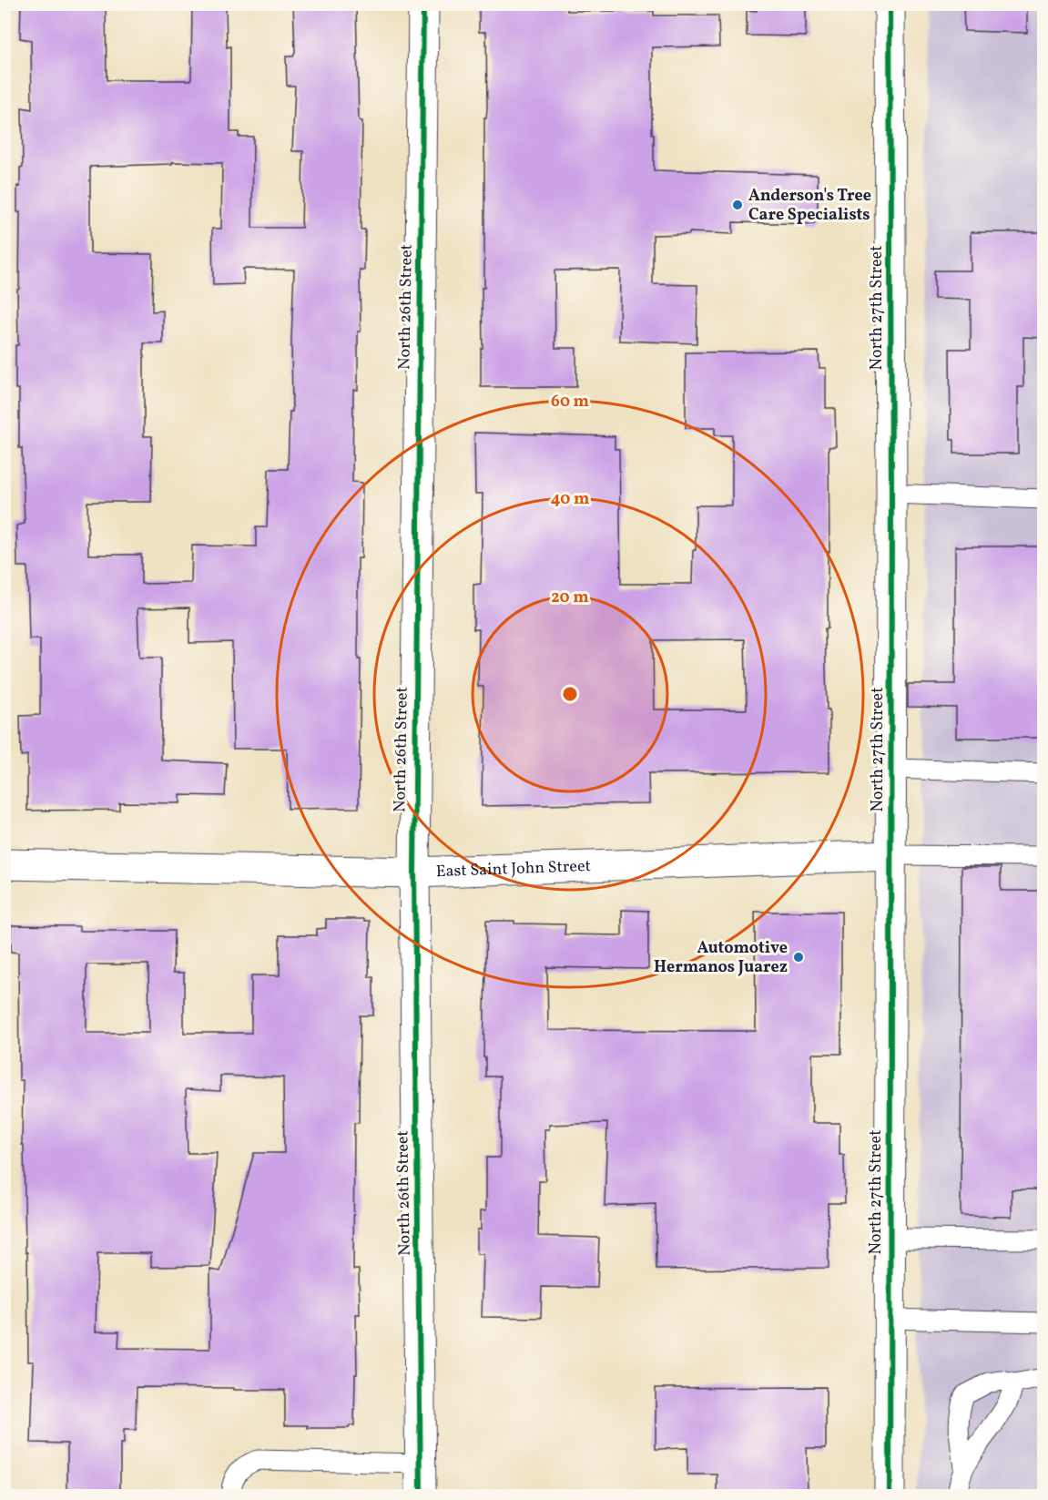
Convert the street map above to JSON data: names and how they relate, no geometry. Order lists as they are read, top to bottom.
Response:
{
  "streets": {
    "street": ["North 26th Street", "North 27th Street", "East Saint John Street"]
  },
  "crossings": [
    ["North 26th Street", "East Saint John Street"],
    ["North 27th Street", "East Saint John Street"]
  ],
  "places": ["Anderson's Tree Care Specialists", "Automotive Hermanos Juarez"],
  "rings": ["60 m", "40 m", "20 m"]
}
